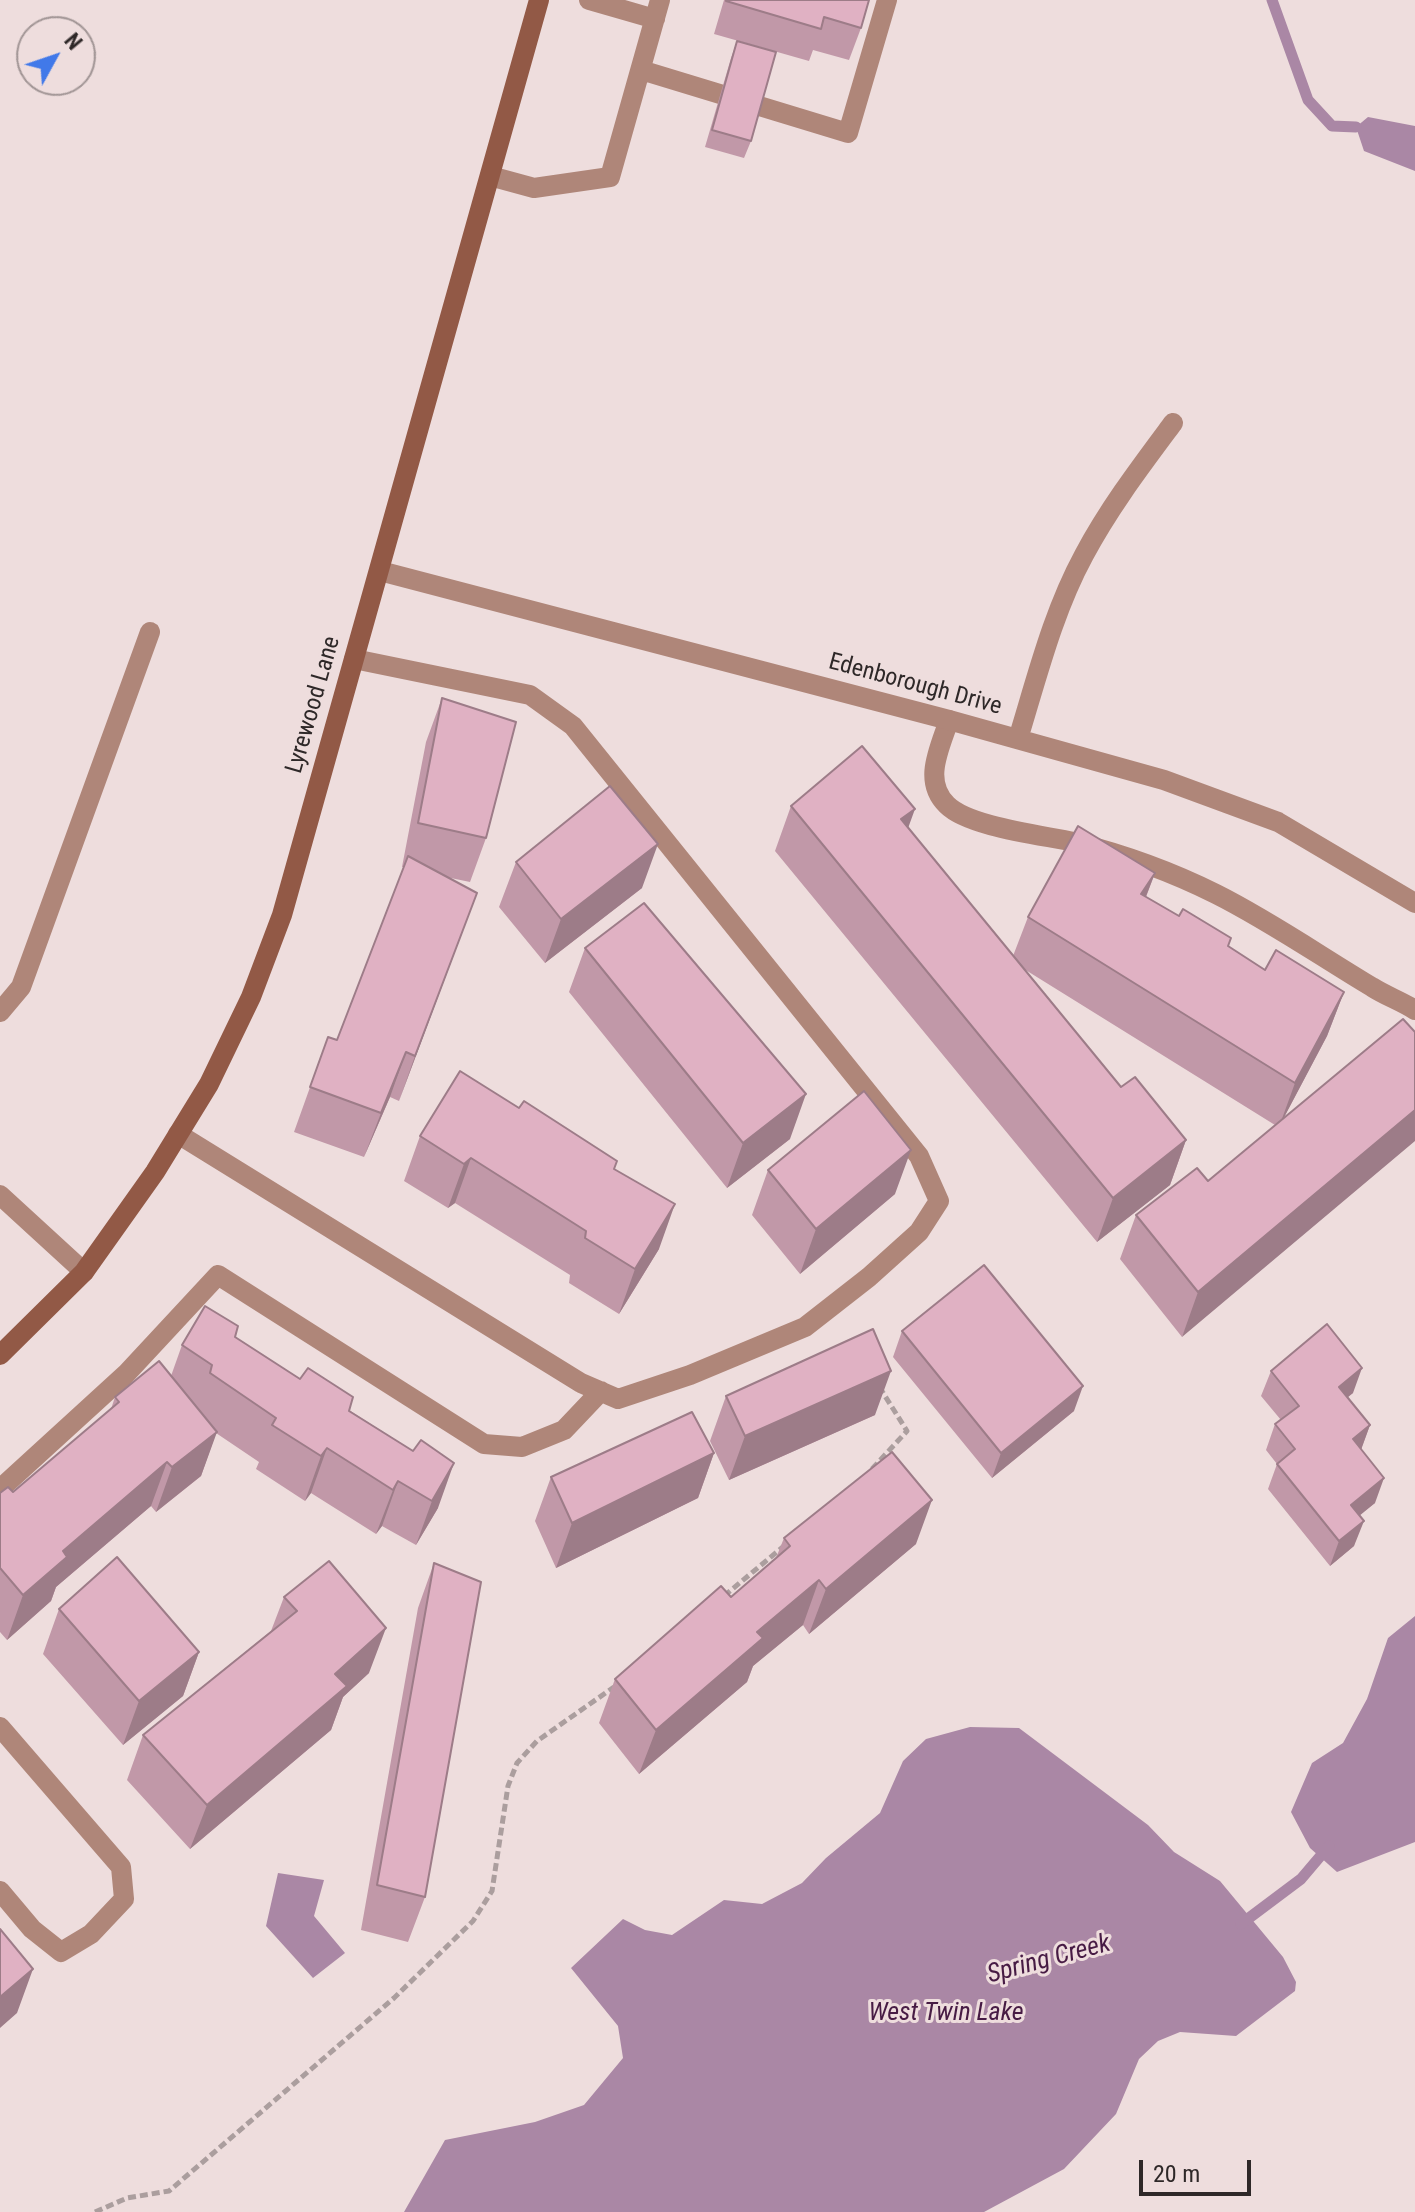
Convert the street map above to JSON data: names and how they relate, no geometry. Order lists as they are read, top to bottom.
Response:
{
  "streets": {
    "street": ["Edenborough Drive", "Lyrewood Lane"]
  },
  "crossings": [
    ["Edenborough Drive", "Lyrewood Lane"]
  ],
  "water": ["Spring Creek", "West Twin Lake"],
  "scale_bar": "20 m",
  "north": "top right"
}
